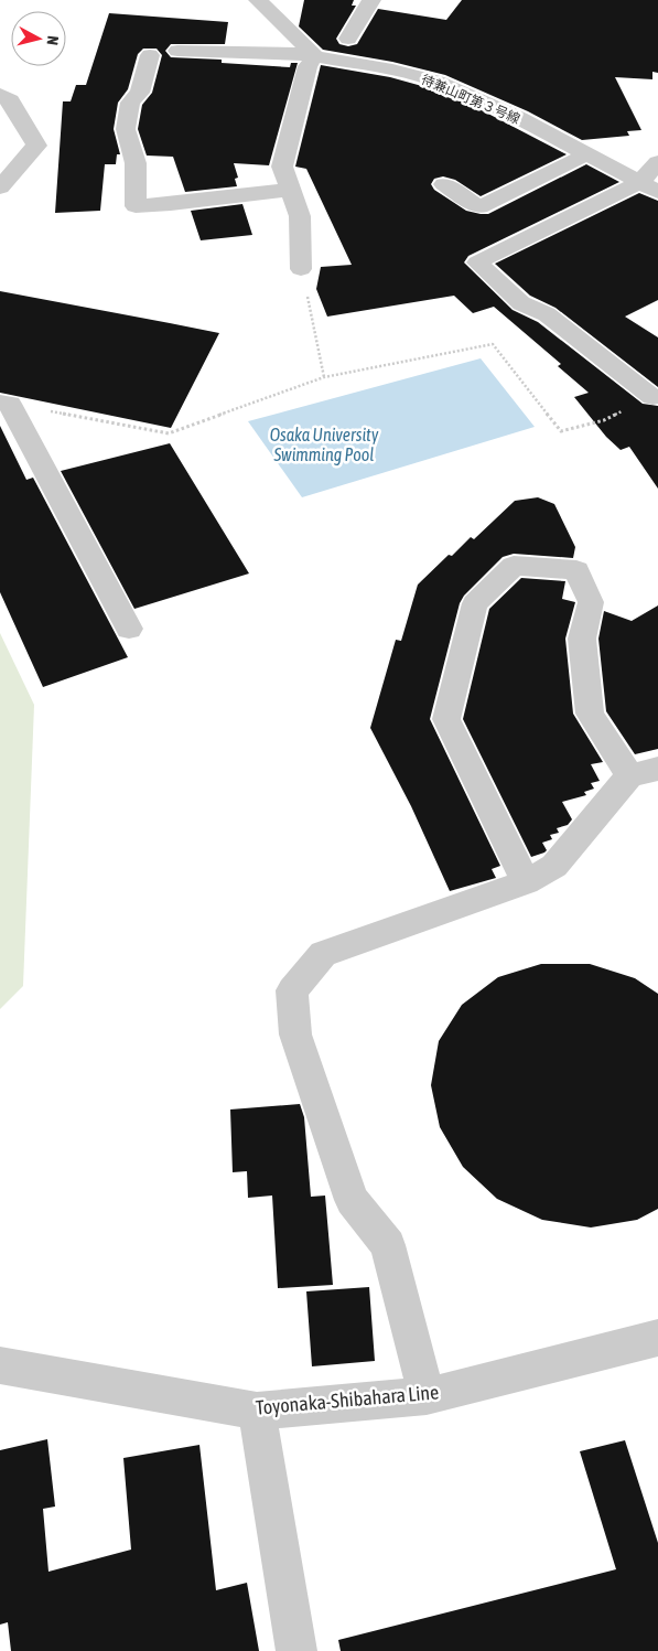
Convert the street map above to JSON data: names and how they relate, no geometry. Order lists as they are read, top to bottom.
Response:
{
  "streets": {
    "street": ["待兼山町第３号線", "Toyonaka-Shibahara Line"]
  },
  "water": ["Osaka University Swimming Pool"],
  "north": "right"
}
